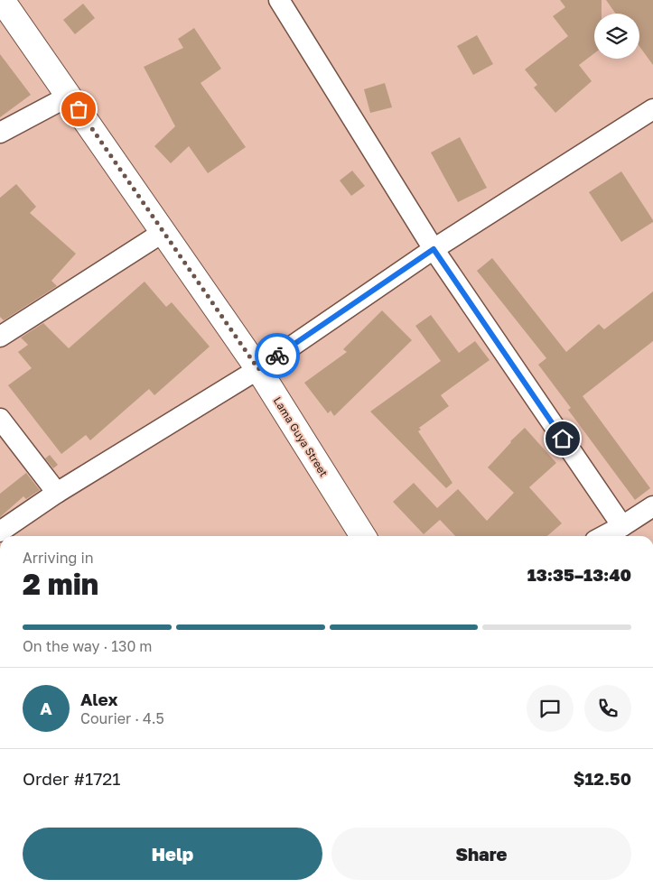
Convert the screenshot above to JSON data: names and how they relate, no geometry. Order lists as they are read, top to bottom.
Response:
{
  "streets": {
    "street": ["Lama Guya Street"]
  },
  "page": {
    "heading": ["2 min", "Arriving in", "13:35–13:40"],
    "panel": [
      "Alex",
      "Courier · 4.5",
      "Order #1721",
      "$12.50"
    ],
    "bar": "On the way · 130 m",
    "round": "A",
    "buttons": ["Help", "Share"]
  }
}
